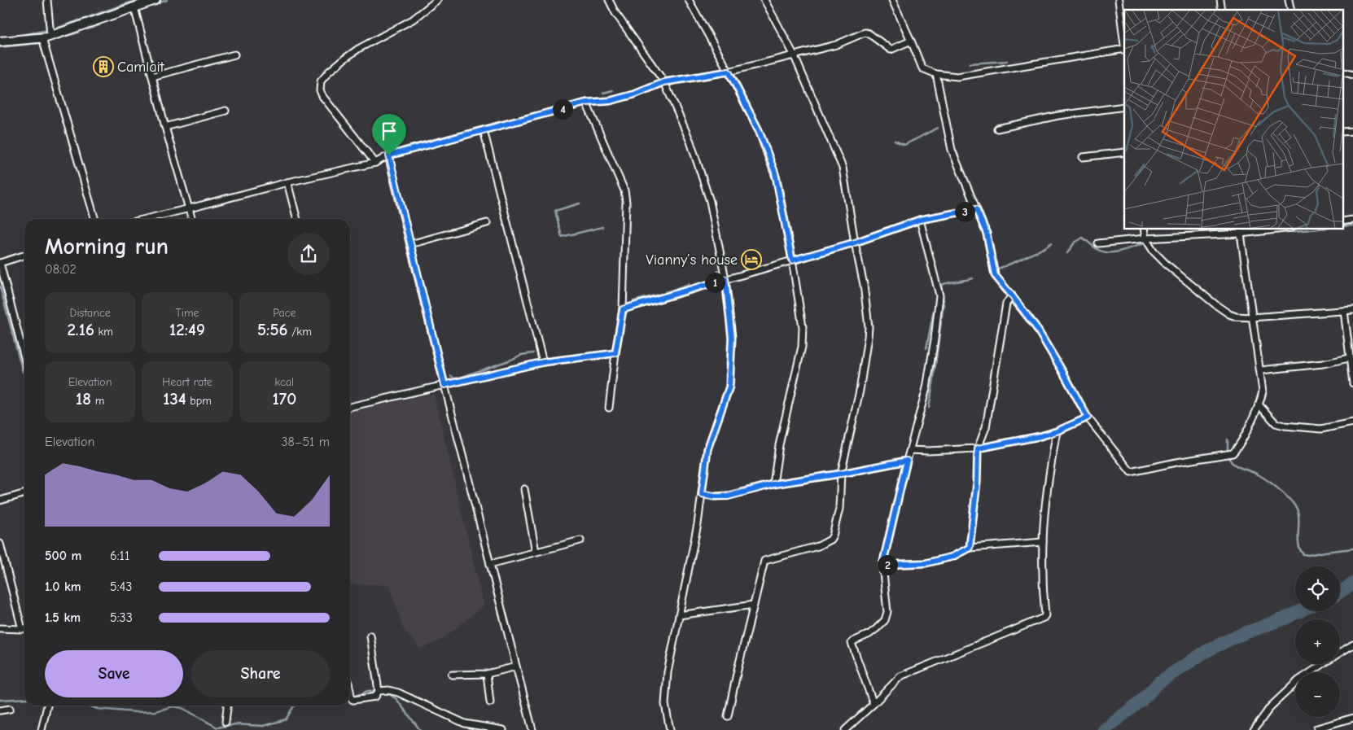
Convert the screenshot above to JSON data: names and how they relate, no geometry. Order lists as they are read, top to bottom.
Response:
{
  "places": {
    "building": ["Camlait"],
    "hotel": ["Vianny’s house"]
  },
  "page": {
    "pins": [
      "4",
      "3",
      "1",
      "2"
    ],
    "heading": ["Morning run", "08:02"],
    "stats": [
      ["Distance", "2.16 km"],
      ["Time", "12:49"],
      ["Pace", "5:56 /km"],
      ["Elevation", "18 m"],
      ["Heart rate", "134 bpm"],
      ["kcal", "170"]
    ],
    "chart": ["Elevation", "38–51 m"],
    "list": [
      {
        "name": "500 m",
        "note": "6:11"
      },
      {
        "name": "1.0 km",
        "note": "5:43"
      },
      {
        "name": "1.5 km",
        "note": "5:33"
      }
    ],
    "map_buttons": ["+", "−"],
    "buttons": ["Save", "Share"]
  }
}
